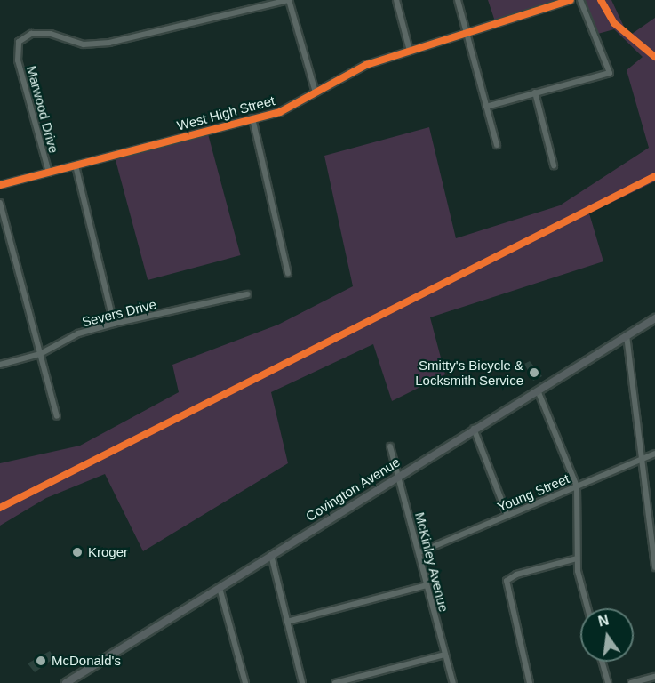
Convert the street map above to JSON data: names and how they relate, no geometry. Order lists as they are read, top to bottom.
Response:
{
  "streets": {
    "main road": ["Covington Avenue"],
    "street": [
      "Marwood Drive",
      "West High Street",
      "Severs Drive",
      "Young Street",
      "McKinley Avenue"
    ]
  },
  "crossings": [
    ["Marwood Drive", "West High Street"],
    ["Covington Avenue", "McKinley Avenue"],
    ["Young Street", "McKinley Avenue"]
  ],
  "places": ["Smitty's Bicycle & Locksmith Service", "Kroger", "McDonald's"],
  "north": "top"
}
